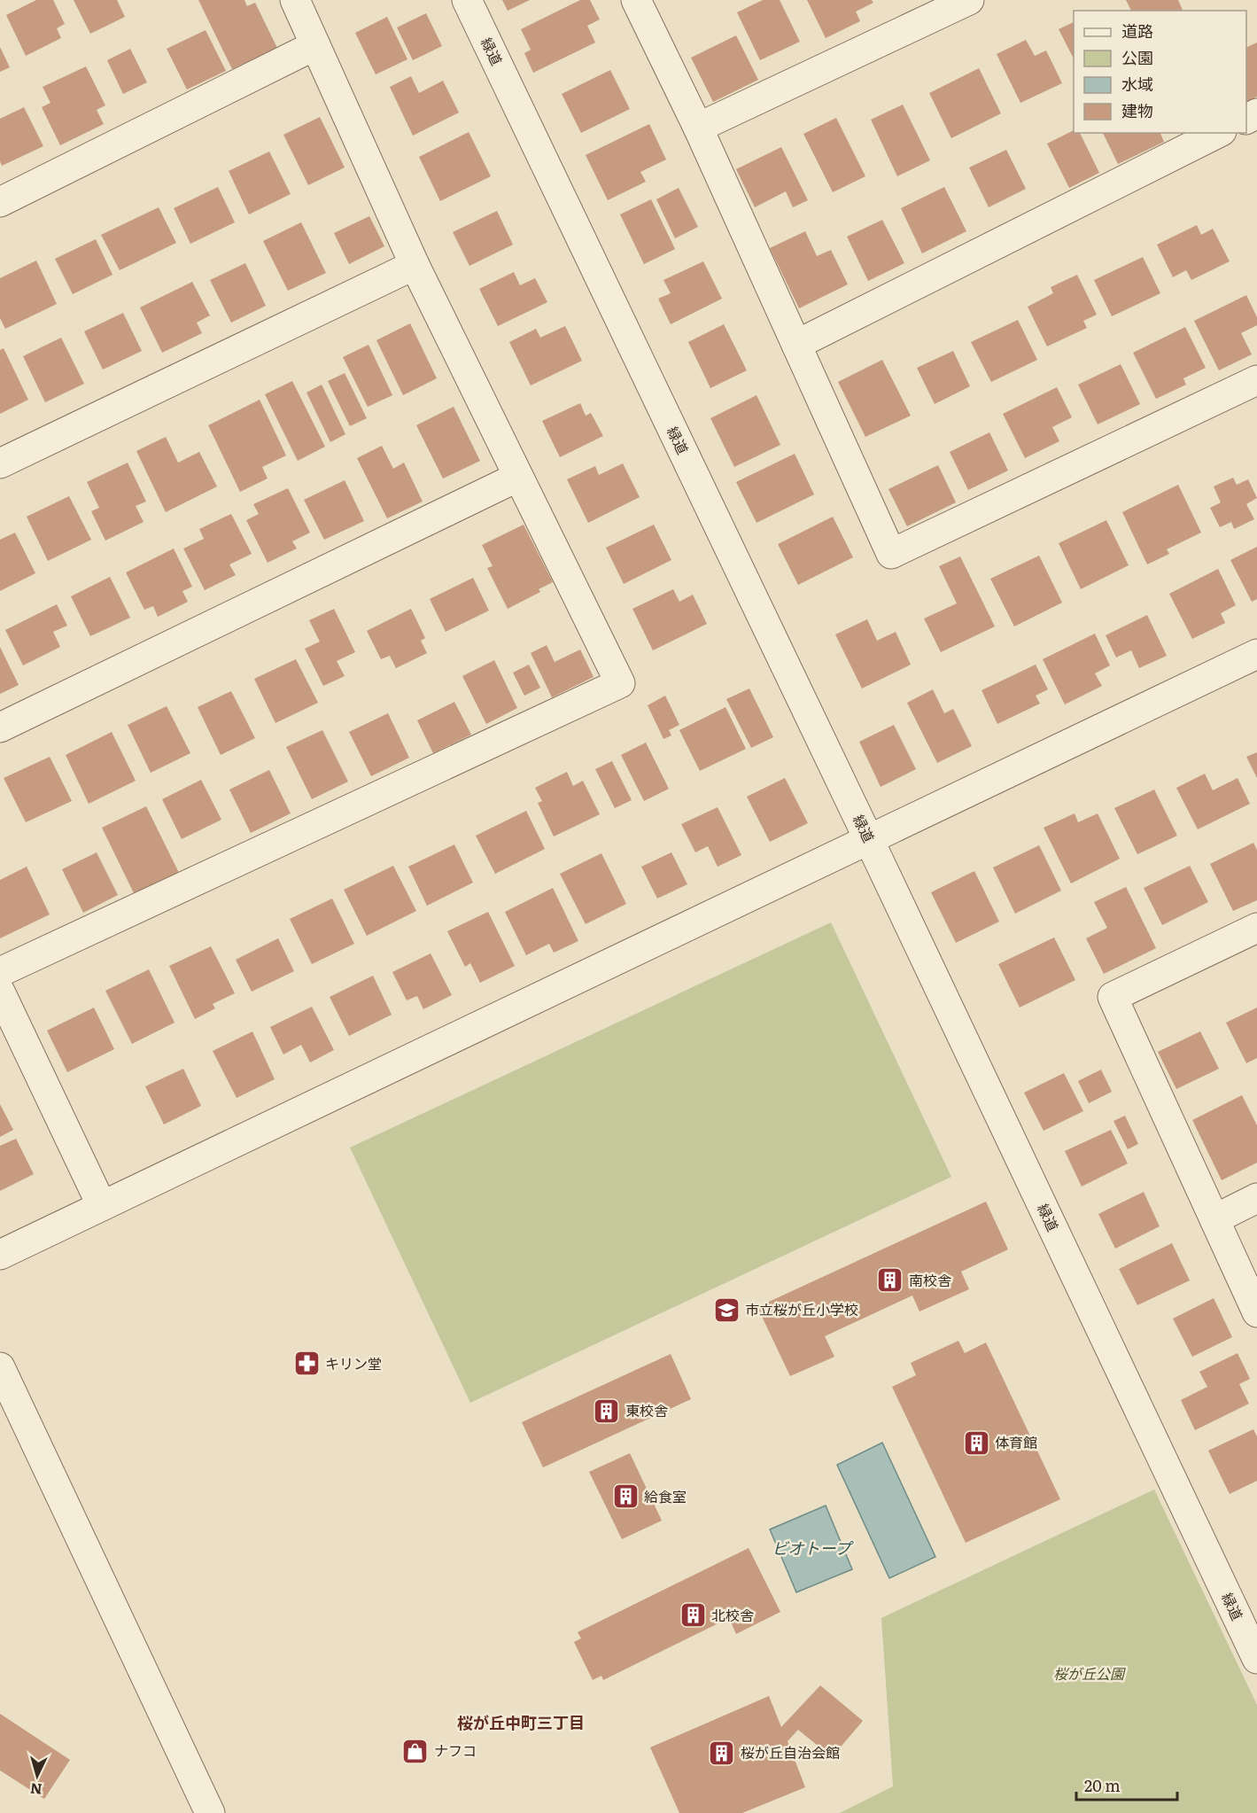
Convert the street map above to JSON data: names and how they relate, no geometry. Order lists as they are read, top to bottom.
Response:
{
  "streets": {
    "street": ["緑道"]
  },
  "districts": ["桜が丘中町三丁目"],
  "water": ["ビオトープ"],
  "parks": ["桜が丘公園"],
  "places": {
    "building": [
      "南校舎",
      "東校舎",
      "体育館",
      "給食室",
      "北校舎",
      "桜が丘自治会館"
    ],
    "school or university": ["市立桜が丘小学校"],
    "pharmacy": ["キリン堂"],
    "shop": ["ナフコ"]
  },
  "legend": [
    "道路",
    "公園",
    "水域",
    "建物"
  ],
  "scale_bar": "20 m",
  "north": "bottom"
}
